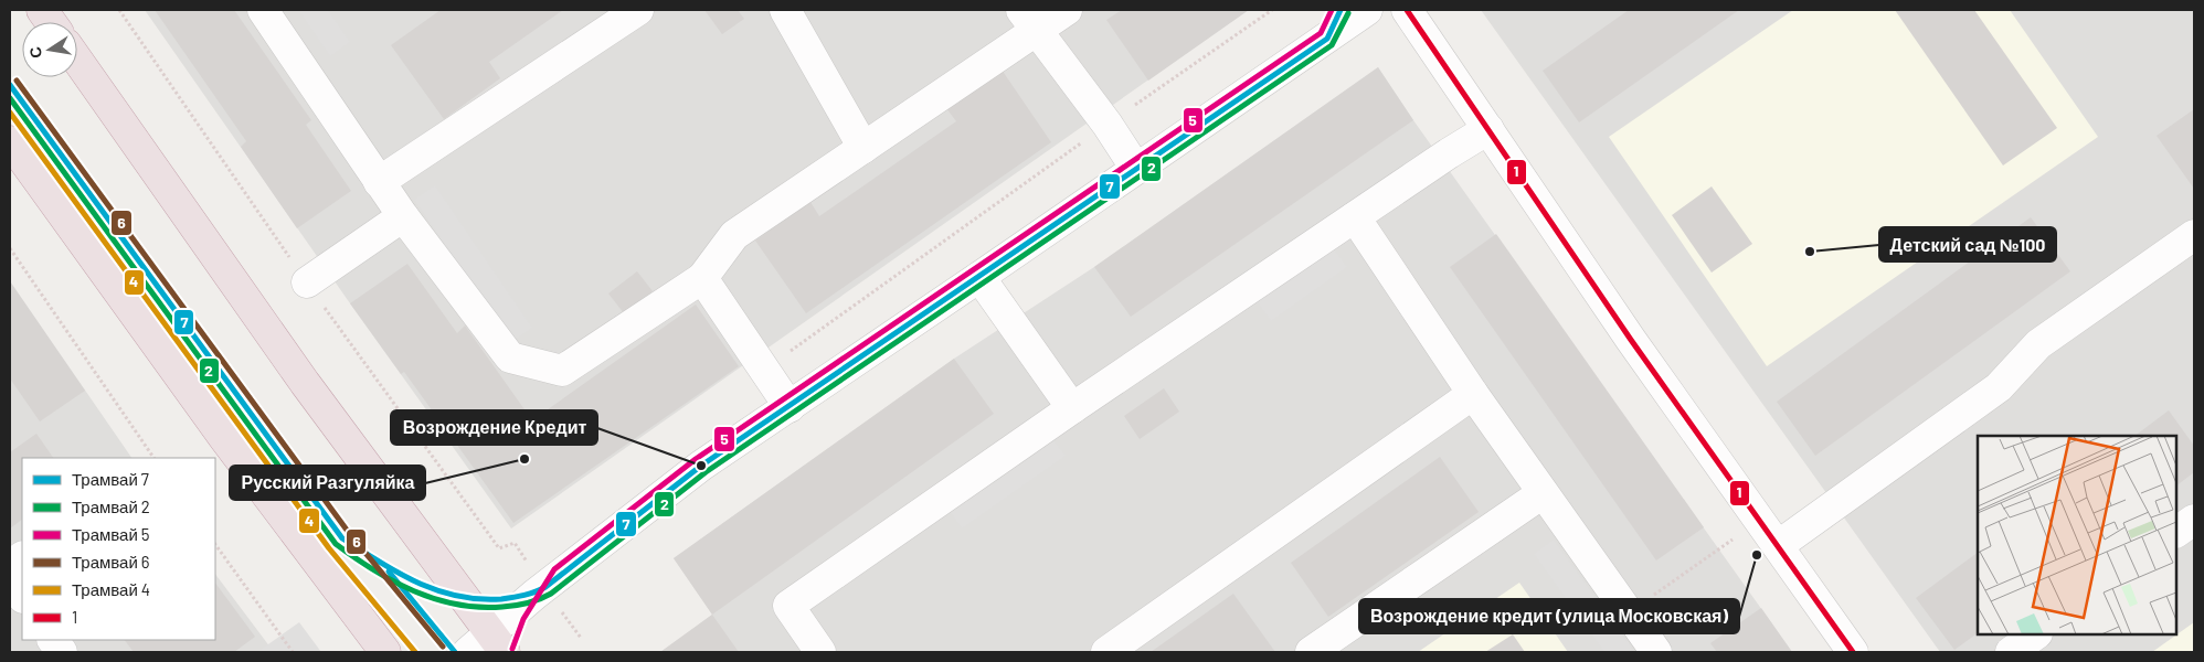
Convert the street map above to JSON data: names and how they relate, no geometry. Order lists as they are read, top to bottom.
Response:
{
  "places": [
    "Детский сад №100",
    "Русский Разгуляйка",
    "Возрождение Кредит",
    "Возрождение кредит (улица Московская)"
  ],
  "lines": [
    "tram line 7",
    "tram line 5",
    "transit line 1",
    "tram line 2",
    "tram line 6",
    "tram line 4"
  ],
  "legend": [
    "Трамвай 7",
    "Трамвай 2",
    "Трамвай 5",
    "Трамвай 6",
    "Трамвай 4",
    "1"
  ],
  "north": "left"
}
